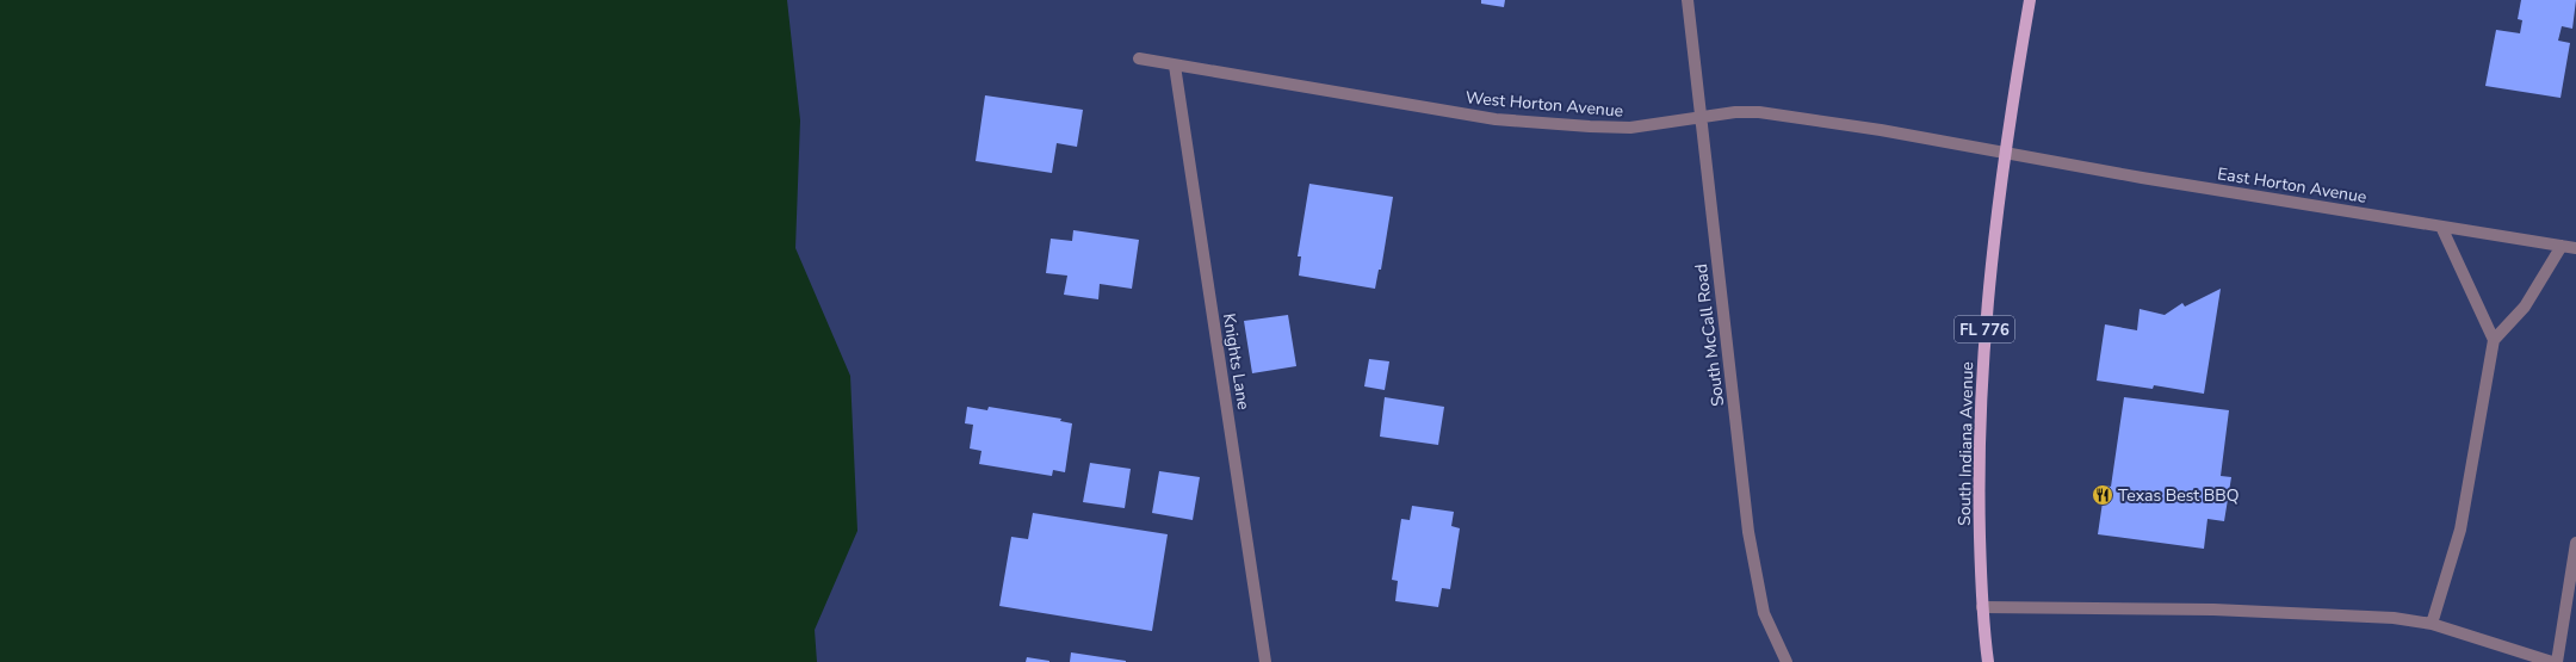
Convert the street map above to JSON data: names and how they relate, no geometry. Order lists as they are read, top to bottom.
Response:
{
  "streets": {
    "main road": ["FL 776", "South Indiana Avenue"],
    "street": [
      "West Horton Avenue",
      "East Horton Avenue",
      "South McCall Road",
      "Knights Lane"
    ]
  },
  "crossings": [
    ["West Horton Avenue", "East Horton Avenue"],
    ["West Horton Avenue", "South McCall Road"],
    ["West Horton Avenue", "Knights Lane"],
    ["West Horton Avenue", "South Indiana Avenue"],
    ["East Horton Avenue", "South Indiana Avenue"]
  ],
  "places": {
    "restaurant": ["Texas Best BBQ"]
  }
}
